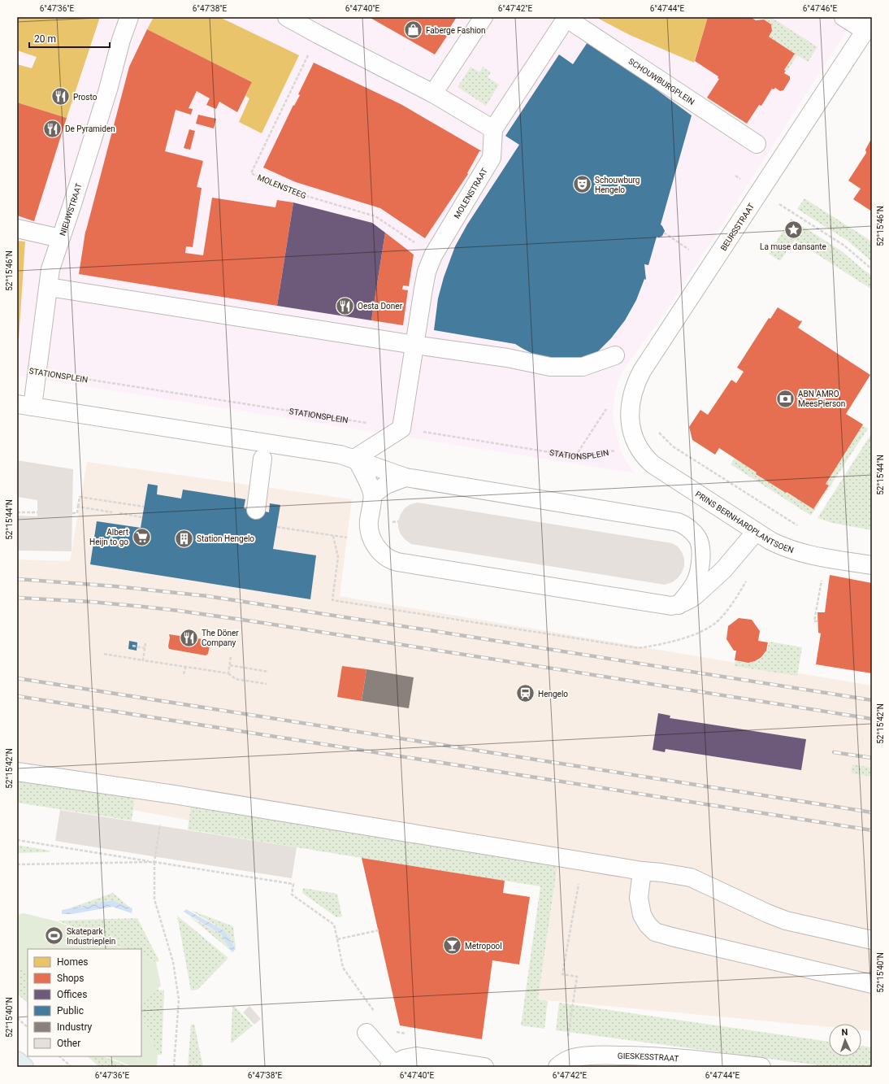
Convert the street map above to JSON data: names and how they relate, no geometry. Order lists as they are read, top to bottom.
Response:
{
  "streets": {
    "street": [
      "SCHOUWBURGPLEIN",
      "MOLENSTRAAT",
      "NIEUWSTRAAT",
      "BEURSSTRAAT",
      "PRINS BERNHARDPLANTSOEN",
      "GIESKESSTRAAT"
    ],
    "path": ["MOLENSTEEG", "STATIONSPLEIN"]
  },
  "crossings": [
    ["SCHOUWBURGPLEIN", "MOLENSTRAAT"],
    ["MOLENSTEEG", "MOLENSTRAAT"],
    ["MOLENSTRAAT", "STATIONSPLEIN"],
    ["NIEUWSTRAAT", "STATIONSPLEIN"],
    ["BEURSSTRAAT", "STATIONSPLEIN"],
    ["BEURSSTRAAT", "PRINS BERNHARDPLANTSOEN"],
    ["STATIONSPLEIN", "PRINS BERNHARDPLANTSOEN"]
  ],
  "places": {
    "shop": ["Faberge Fashion"],
    "restaurant": [
      "Prosto",
      "De Pyramiden",
      "Oesta Doner",
      "The Döner Company"
    ],
    "theatre": ["Schouwburg Hengelo"],
    "place": ["La muse dansante"],
    "bank": ["ABN AMRO MeesPierson"],
    "supermarket": ["Albert Heijn to go"],
    "building": ["Station Hengelo"],
    "station": ["Hengelo"],
    "sports": ["Skatepark Industrieplein"],
    "bar": ["Metropool"]
  },
  "legend": [
    "Homes",
    "Shops",
    "Offices",
    "Public",
    "Industry",
    "Other"
  ],
  "scale_bar": "20 m",
  "north": "top",
  "coordinates": [
    "6°47'36\"E",
    "6°47'38\"E",
    "6°47'40\"E",
    "6°47'42\"E",
    "6°47'44\"E",
    "6°47'46\"E",
    "52°15'46\"N",
    "52°15'44\"N",
    "52°15'42\"N",
    "52°15'40\"N"
  ]
}
